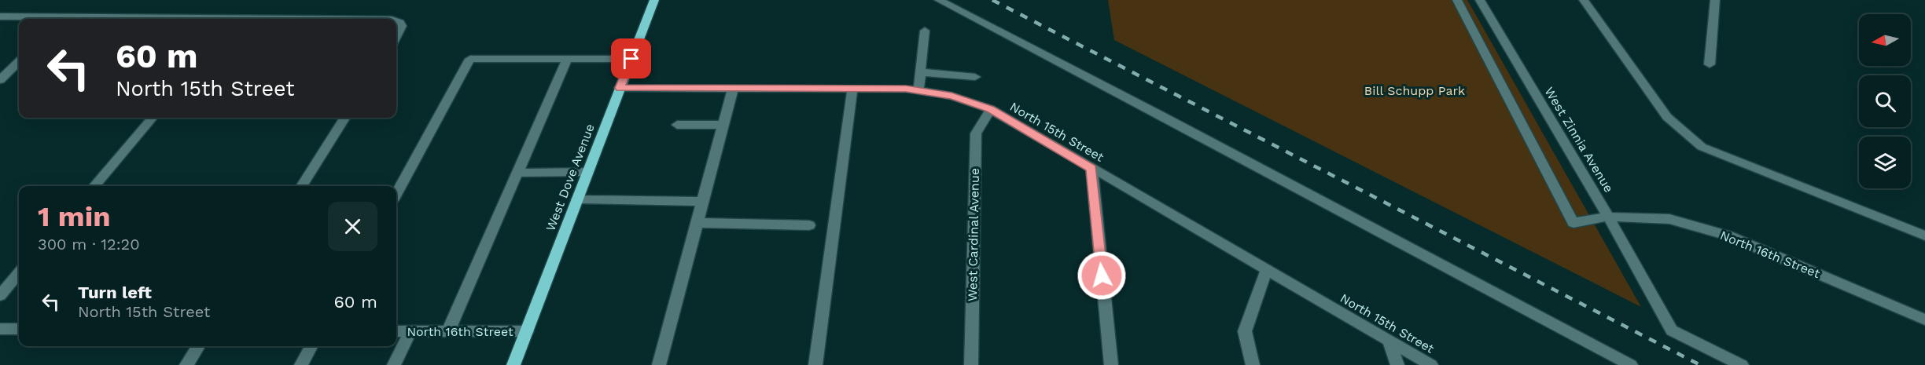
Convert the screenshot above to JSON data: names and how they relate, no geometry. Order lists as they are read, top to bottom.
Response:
{
  "streets": {
    "main road": ["West Dove Avenue"],
    "street": [
      "North 15th Street",
      "West Zinnia Avenue",
      "West Cardinal Avenue",
      "North 16th Street"
    ]
  },
  "crossings": [
    ["North 15th Street", "West Dove Avenue"],
    ["North 15th Street", "West Cardinal Avenue"],
    ["West Zinnia Avenue", "North 16th Street"],
    ["West Dove Avenue", "North 16th Street"]
  ],
  "parks": ["Bill Schupp Park"],
  "north": "left",
  "page": {
    "turn": ["60 m", "North 15th Street"],
    "heading": ["1 min", "300 m · 12:20"],
    "list": [
      {
        "name": "Turn left",
        "note": "North 15th Street",
        "value": "60 m"
      }
    ]
  }
}
